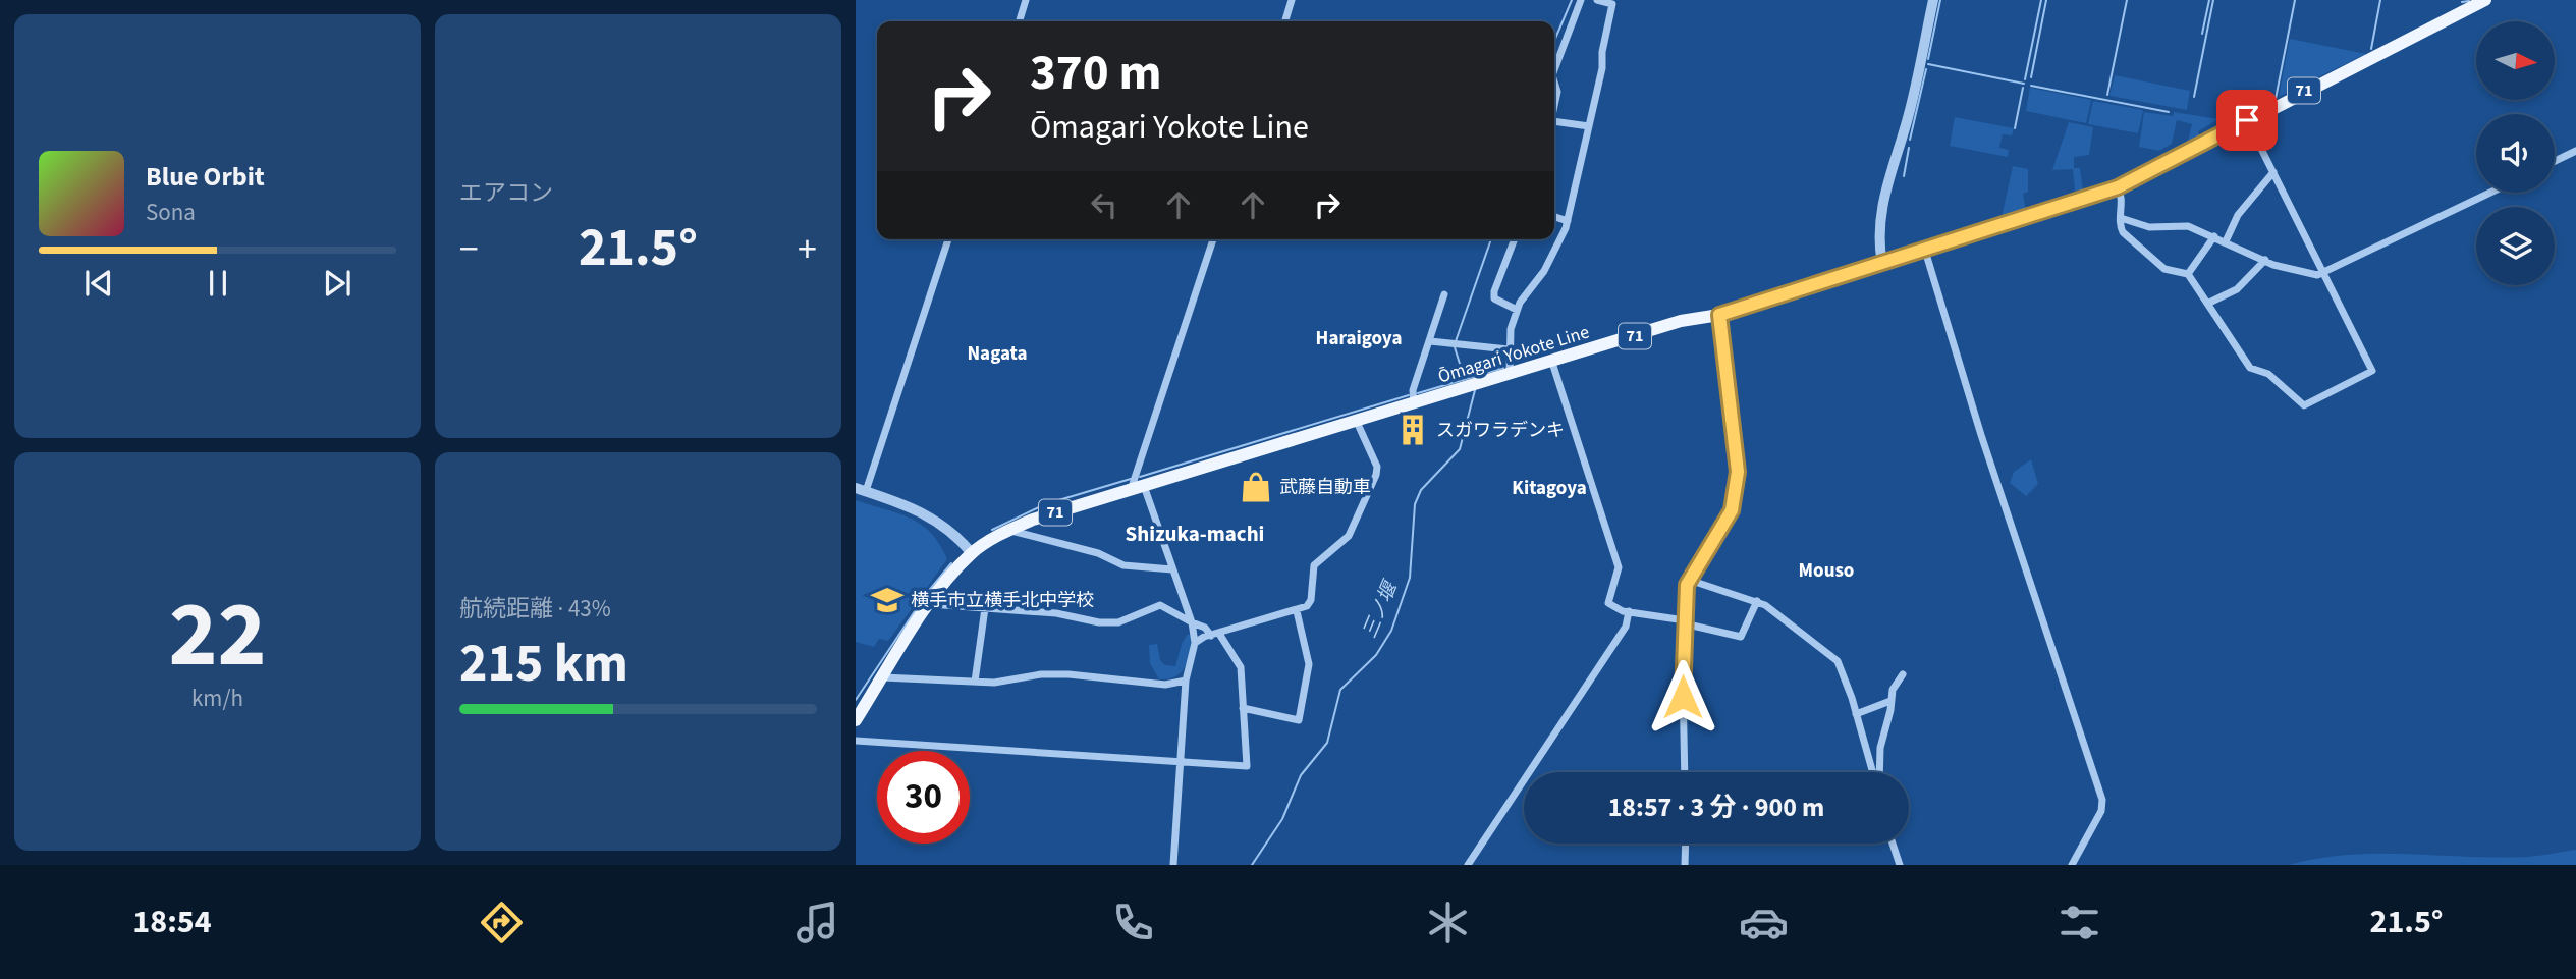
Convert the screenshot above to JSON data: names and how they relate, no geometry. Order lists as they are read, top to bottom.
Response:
{
  "streets": {
    "main road": ["71", "Ōmagari Yokote Line"]
  },
  "districts": [
    "Haraigoya",
    "Nagata",
    "Kitagoya",
    "Shizuka-machi",
    "Mouso"
  ],
  "water": ["三ノ堰"],
  "places": {
    "building": ["スガワラデンキ"],
    "shop": ["武藤自動車"],
    "school or university": ["横手市立横手北中学校"]
  },
  "north": "right",
  "page": {
    "tile": [
      "エアコン",
      ["22", "km/h"],
      ["航続距離 · 43%", "215 km"]
    ],
    "turn": ["370 m", "Ōmagari Yokote Line"],
    "song": ["Blue Orbit", "Sona"],
    "heat": ["−", "21.5°", "+"],
    "limit": "30",
    "trip": "18:57 · 3 分 · 900 m",
    "tabs": ["18:54", "21.5°"]
  }
}
